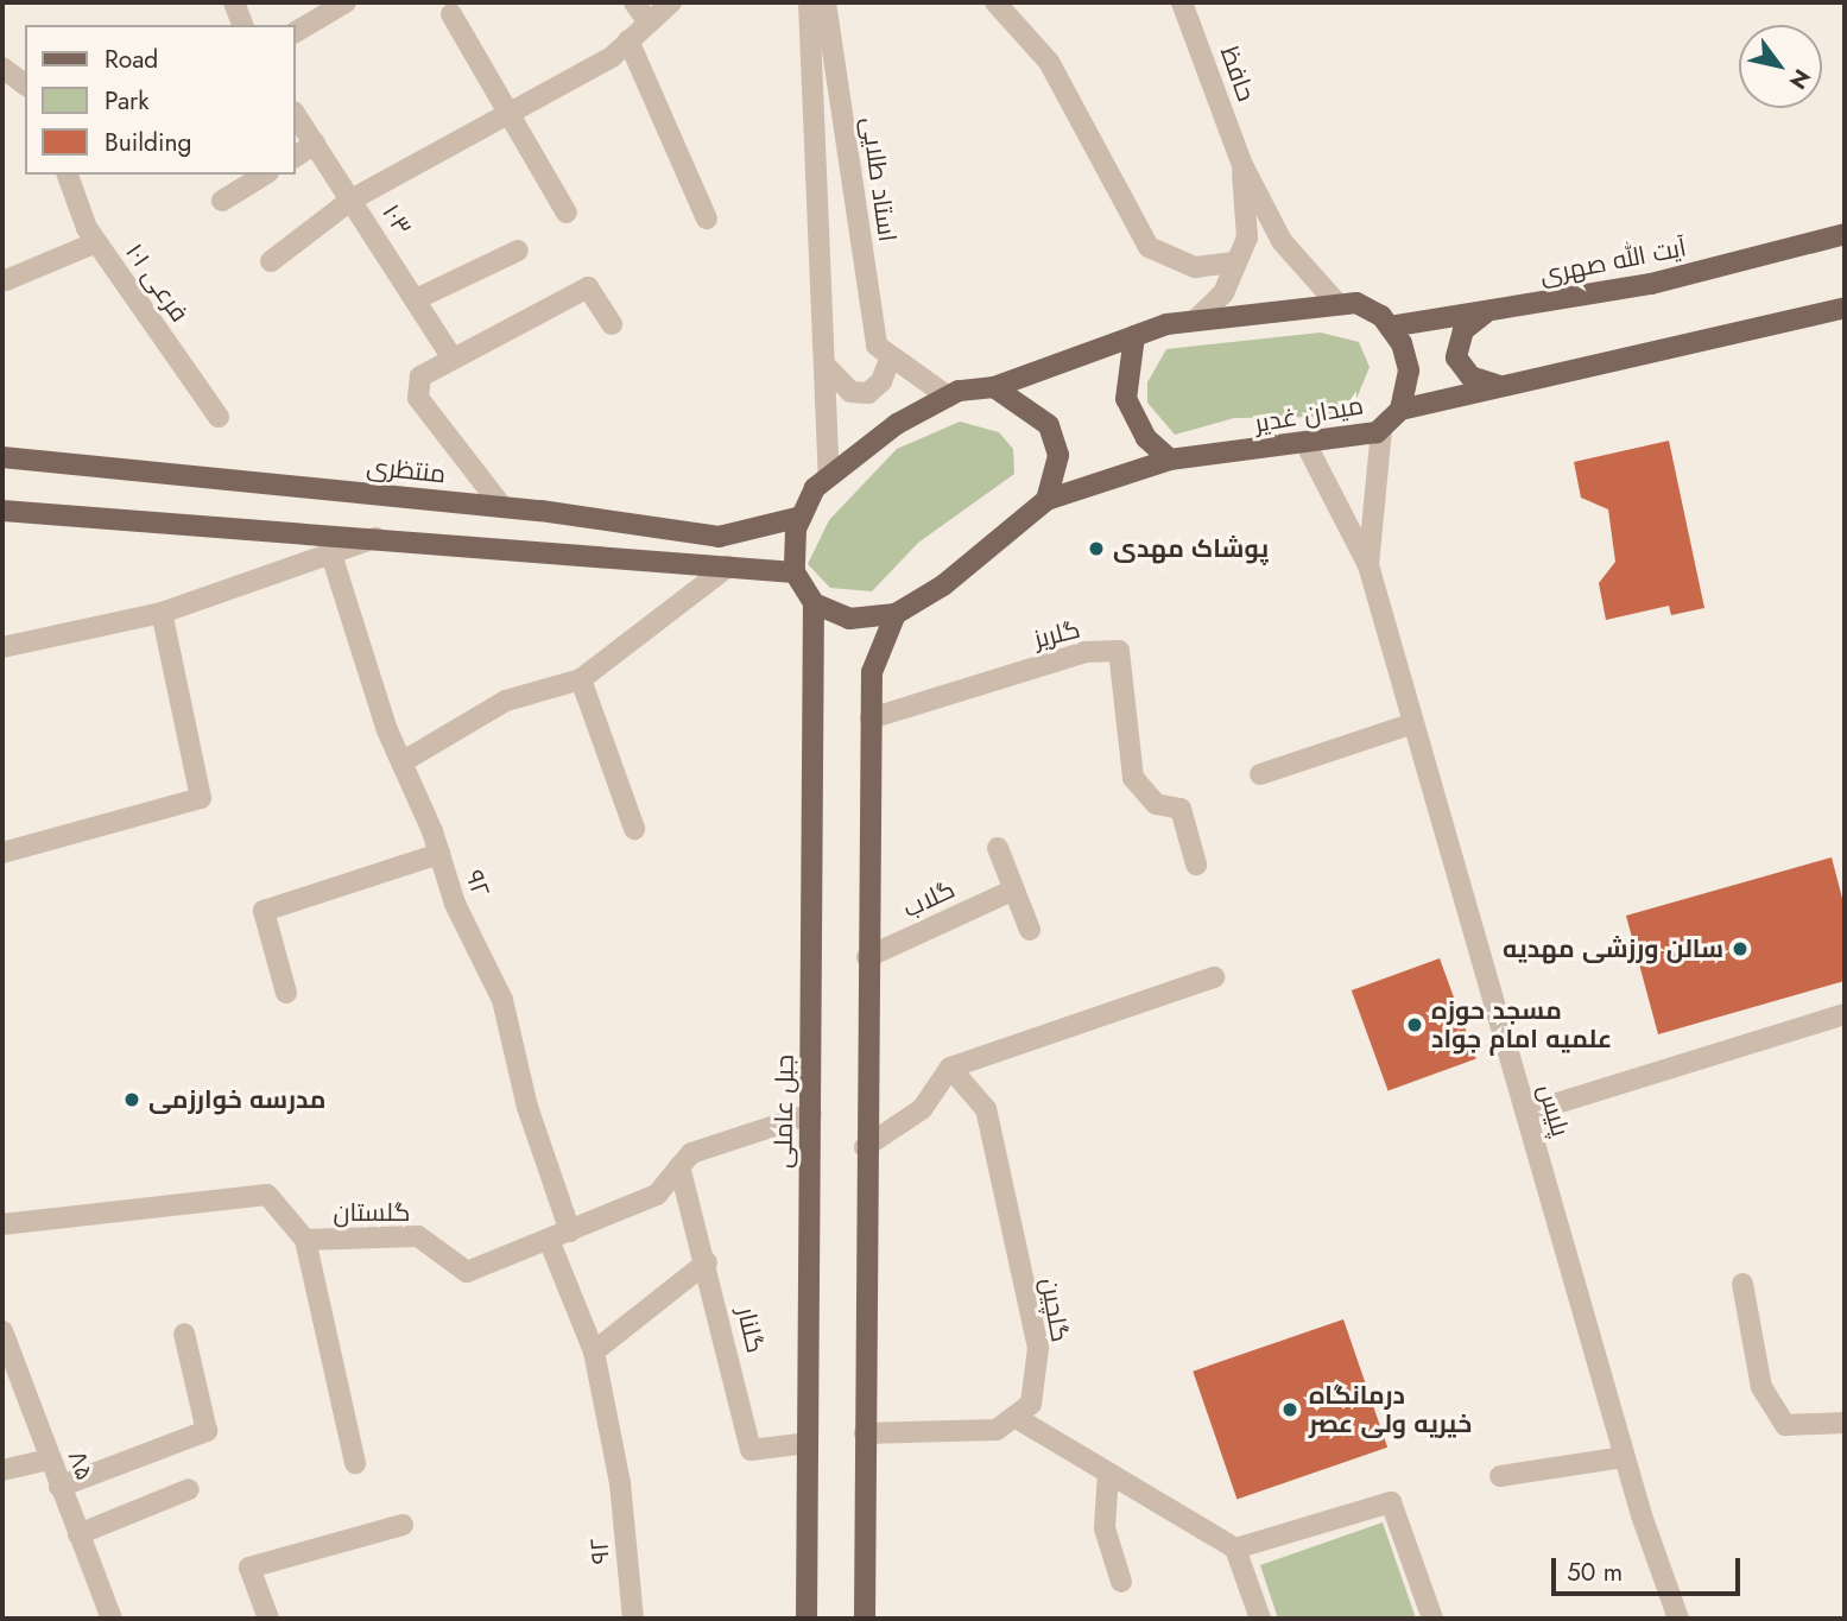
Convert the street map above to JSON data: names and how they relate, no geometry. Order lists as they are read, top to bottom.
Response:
{
  "streets": {
    "main road": [
      "آیت الله صهری",
      "میدان غدیر",
      "منتظری",
      "جبل عاملی"
    ],
    "street": [
      "حافظ",
      "استاد طلایی",
      "۱۰۳",
      "فرعی ۱۰۱",
      "گلریز",
      "۹۲",
      "گلاب",
      "پلیس",
      "گلستان",
      "گلچین",
      "گلنار",
      "۸۵"
    ]
  },
  "crossings": [
    ["آیت الله صهری", "میدان غدیر"],
    ["۹۲", "گلستان"],
    ["جبل عاملی", "گلستان"],
    ["جبل عاملی", "گلنار"],
    ["گلستان", "گلنار"]
  ],
  "places": [
    "پوشاک مهدی",
    "سالن ورزشی مهدیه",
    "مسجد حوزه علمیه امام جواد",
    "مدرسه خوارزمی",
    "درمانگاه خیریه ولی عصر"
  ],
  "legend": ["Road", "Park", "Building"],
  "scale_bar": "50 m",
  "north": "bottom right"
}
